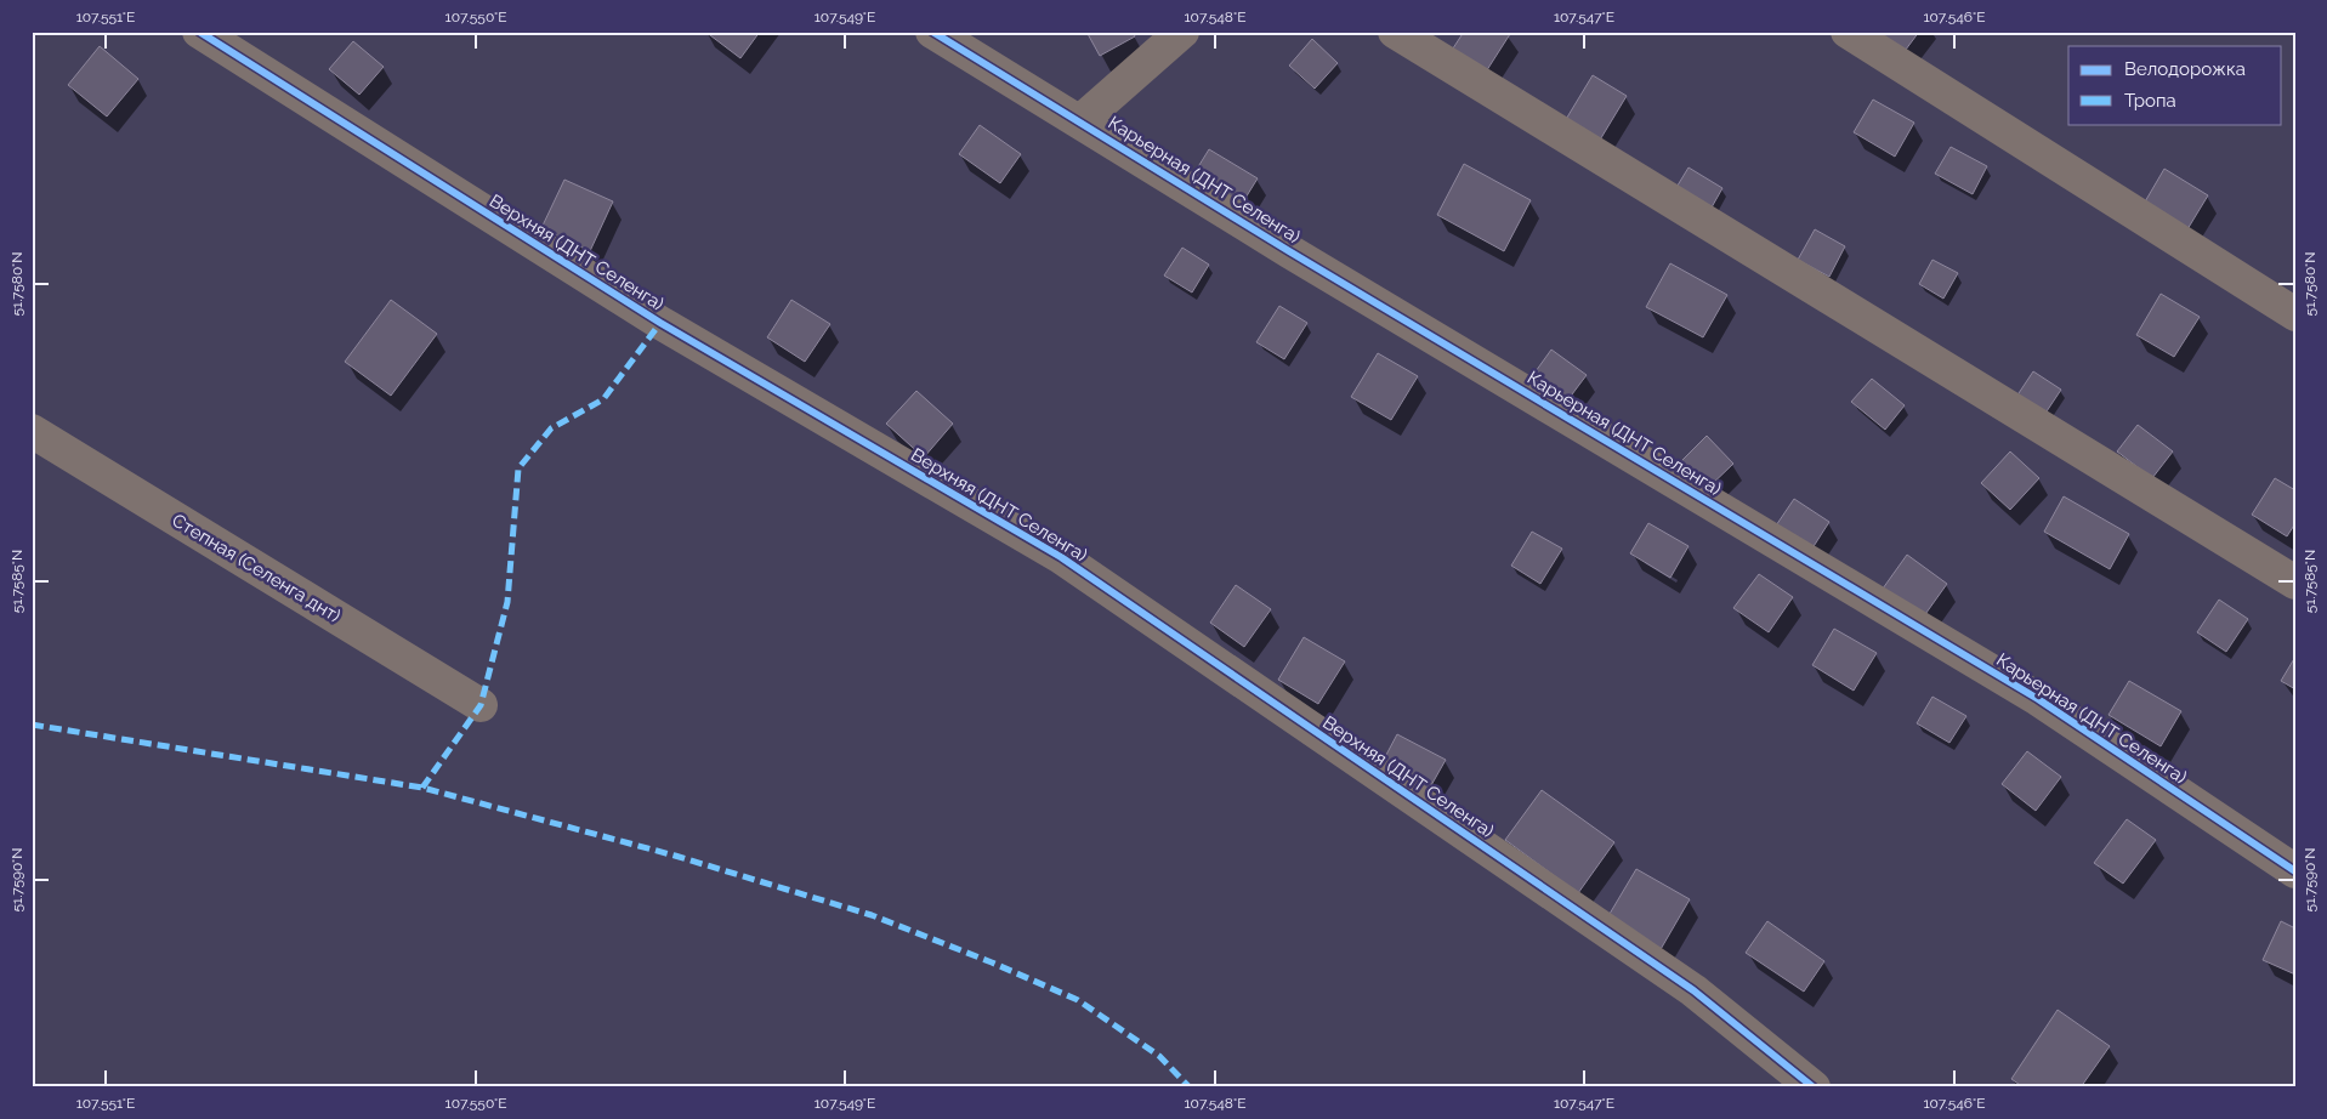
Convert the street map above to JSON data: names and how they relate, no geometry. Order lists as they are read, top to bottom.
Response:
{
  "streets": {
    "street": ["Карьерная (ДНТ Селенга)", "Верхняя (ДНТ Селенга)", "Степная (Селенга днт)"]
  },
  "legend": ["Велодорожка", "Тропа"],
  "coordinates": [
    "107.551°E",
    "107.550°E",
    "107.549°E",
    "107.548°E",
    "107.547°E",
    "107.546°E",
    "51.7580°N",
    "51.7585°N",
    "51.7590°N"
  ]
}
